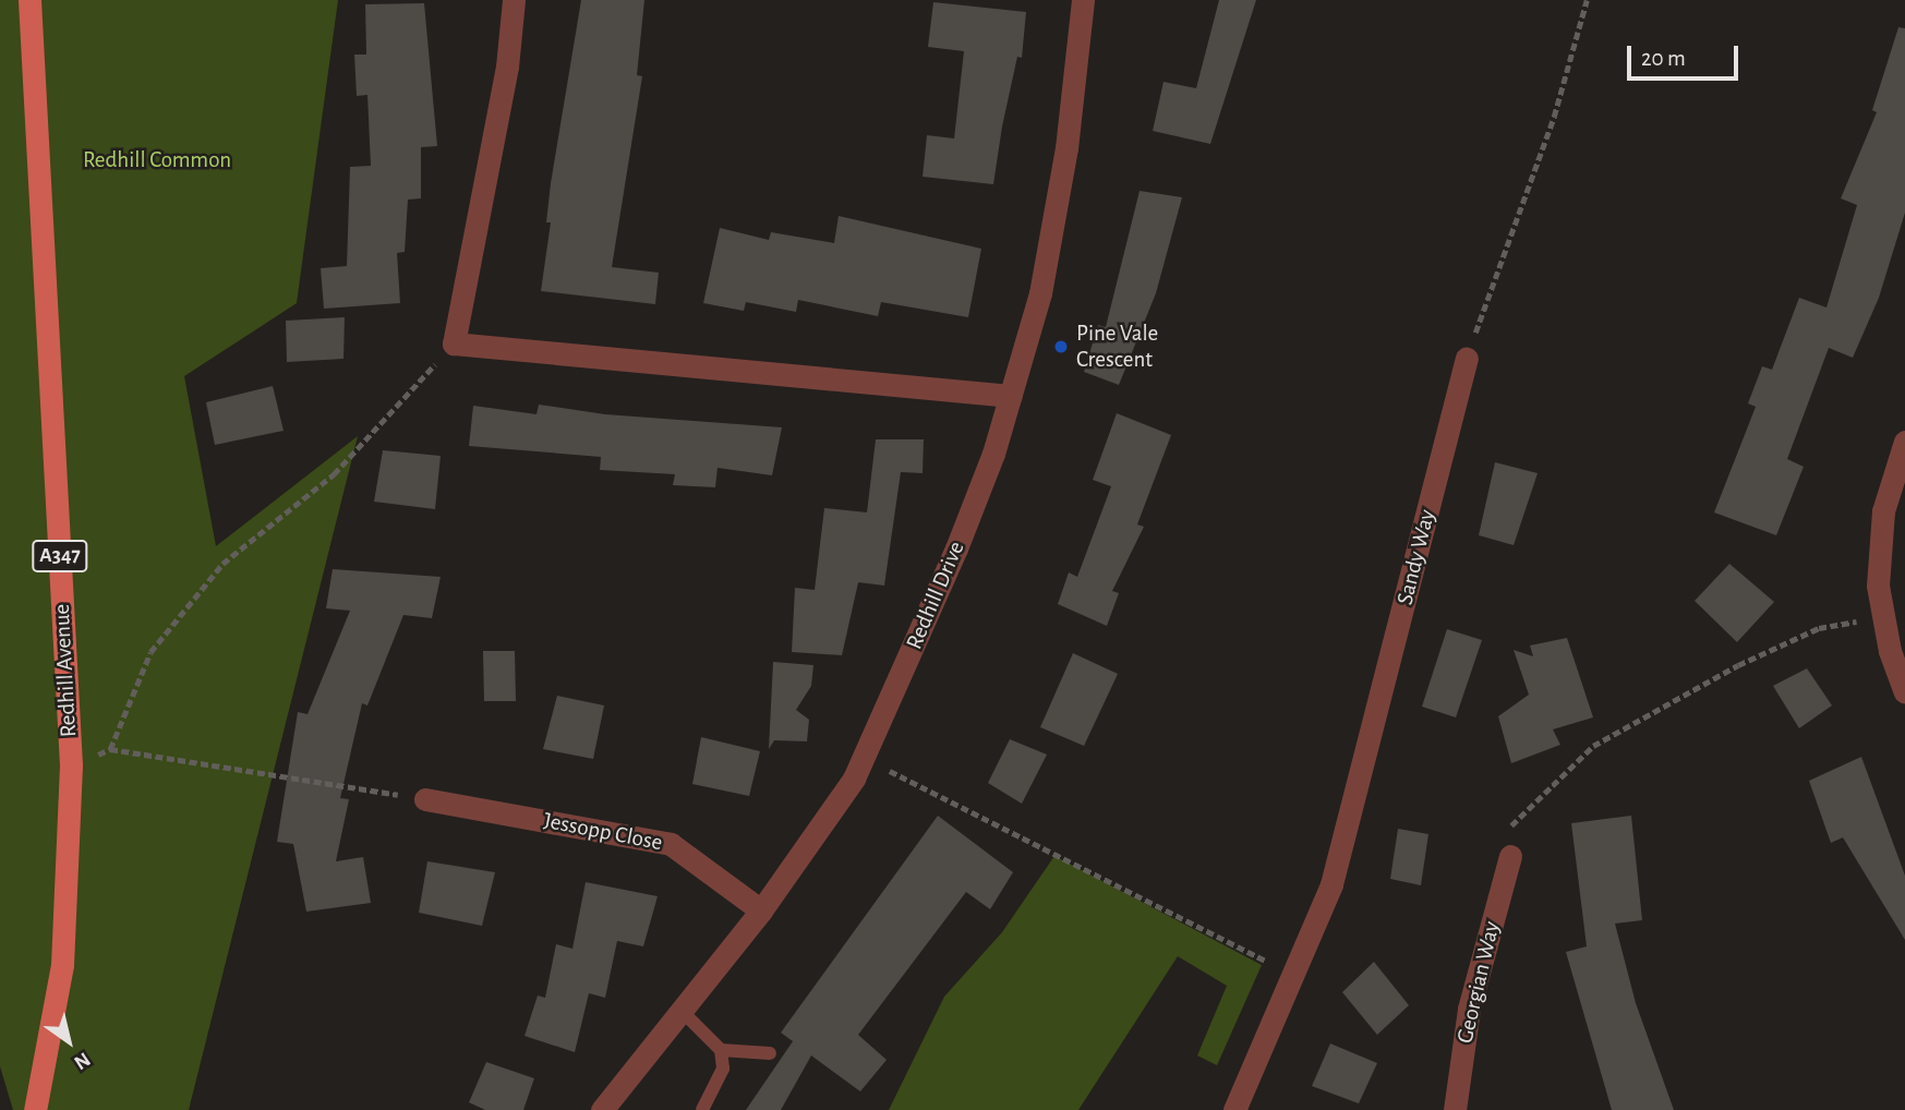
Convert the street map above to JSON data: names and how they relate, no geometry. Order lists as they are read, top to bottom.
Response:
{
  "streets": {
    "main road": ["A347", "Redhill Avenue"],
    "street": [
      "Sandy Way",
      "Redhill Drive",
      "Jessopp Close",
      "Georgian Way"
    ]
  },
  "crossings": [
    ["Redhill Drive", "Jessopp Close"]
  ],
  "parks": ["Redhill Common"],
  "places": ["Pine Vale Crescent"],
  "scale_bar": "20 m",
  "north": "bottom right"
}
